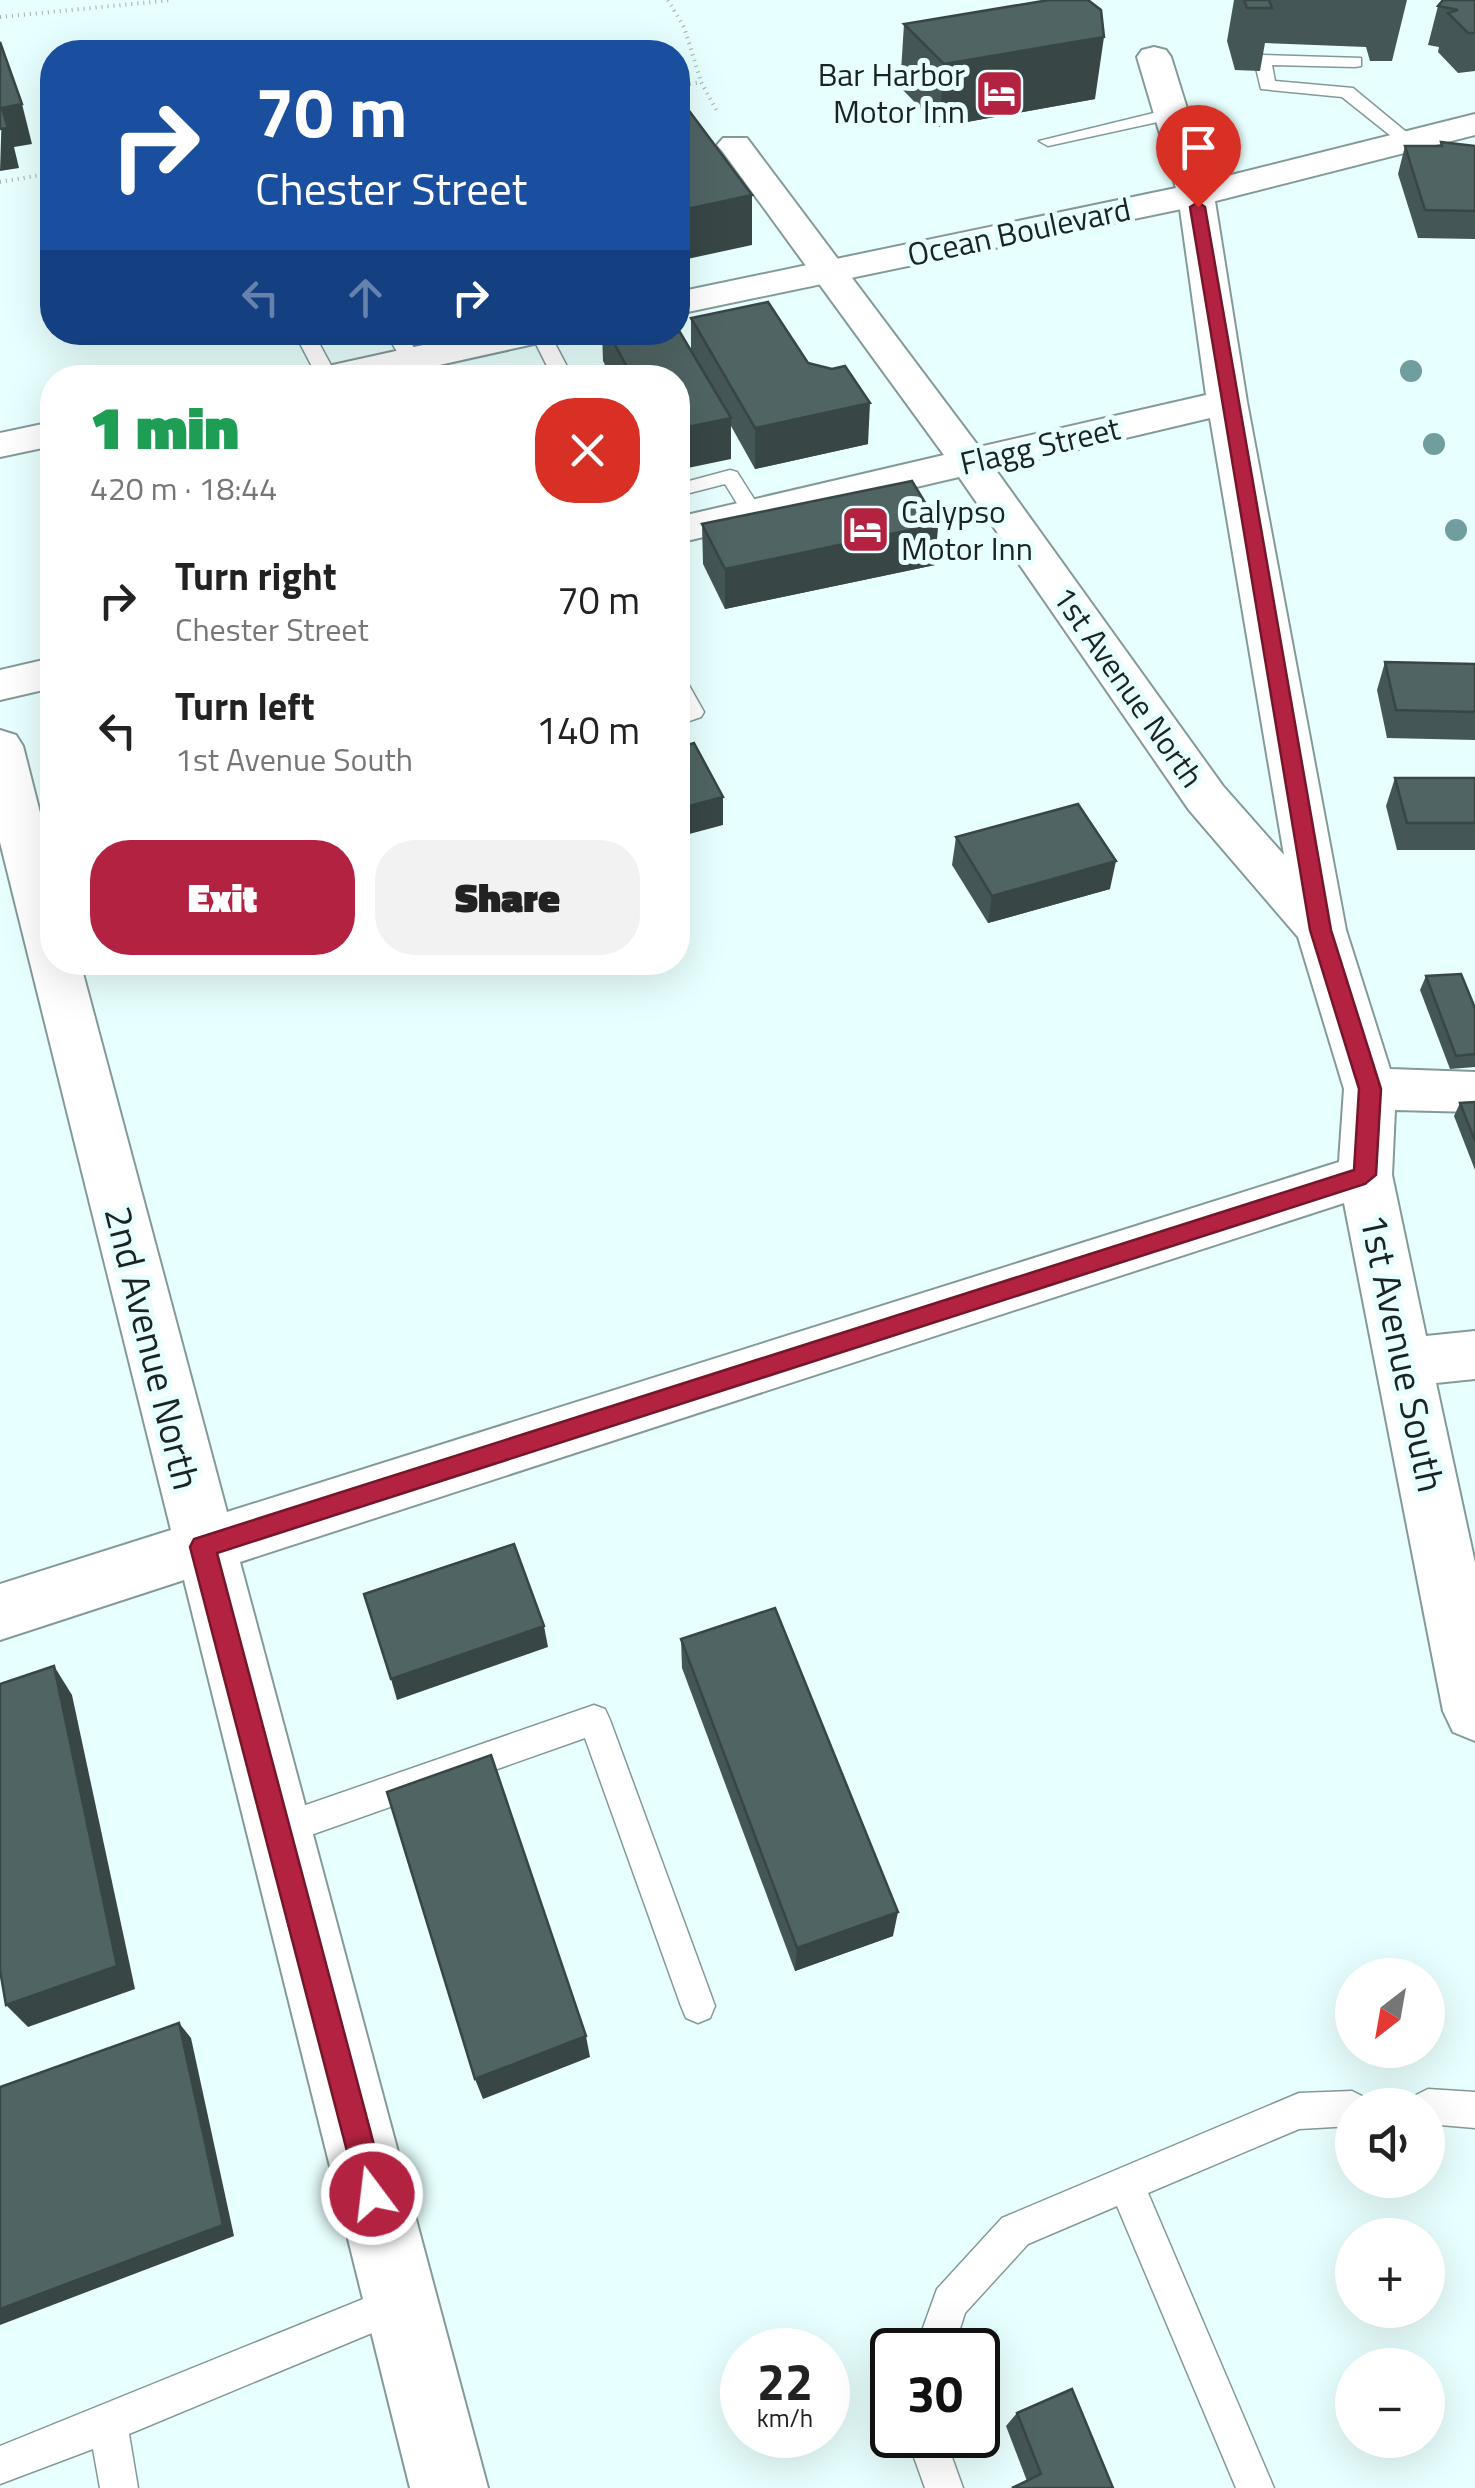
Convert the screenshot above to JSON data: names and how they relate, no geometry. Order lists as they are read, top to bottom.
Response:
{
  "streets": {
    "street": [
      "Ocean Boulevard",
      "Flagg Street",
      "1st Avenue North",
      "2nd Avenue North",
      "1st Avenue South"
    ]
  },
  "crossings": [
    ["Ocean Boulevard", "1st Avenue North"],
    ["Ocean Boulevard", "1st Avenue South"],
    ["Flagg Street", "1st Avenue North"],
    ["Flagg Street", "1st Avenue South"],
    ["1st Avenue North", "1st Avenue South"]
  ],
  "places": {
    "hotel": ["Bar Harbor Motor Inn", "Calypso Motor Inn"]
  },
  "north": "bottom left",
  "page": {
    "turn": ["70 m", "Chester Street"],
    "heading": ["1 min", "420 m · 18:44"],
    "list": [
      {
        "name": "Turn right",
        "note": "Chester Street",
        "value": "70 m"
      },
      {
        "name": "Turn left",
        "note": "1st Avenue South",
        "value": "140 m"
      }
    ],
    "buttons": ["Exit", "Share"],
    "map_buttons": ["+", "−"],
    "speed": "22 km/h",
    "limit": "30"
  }
}
